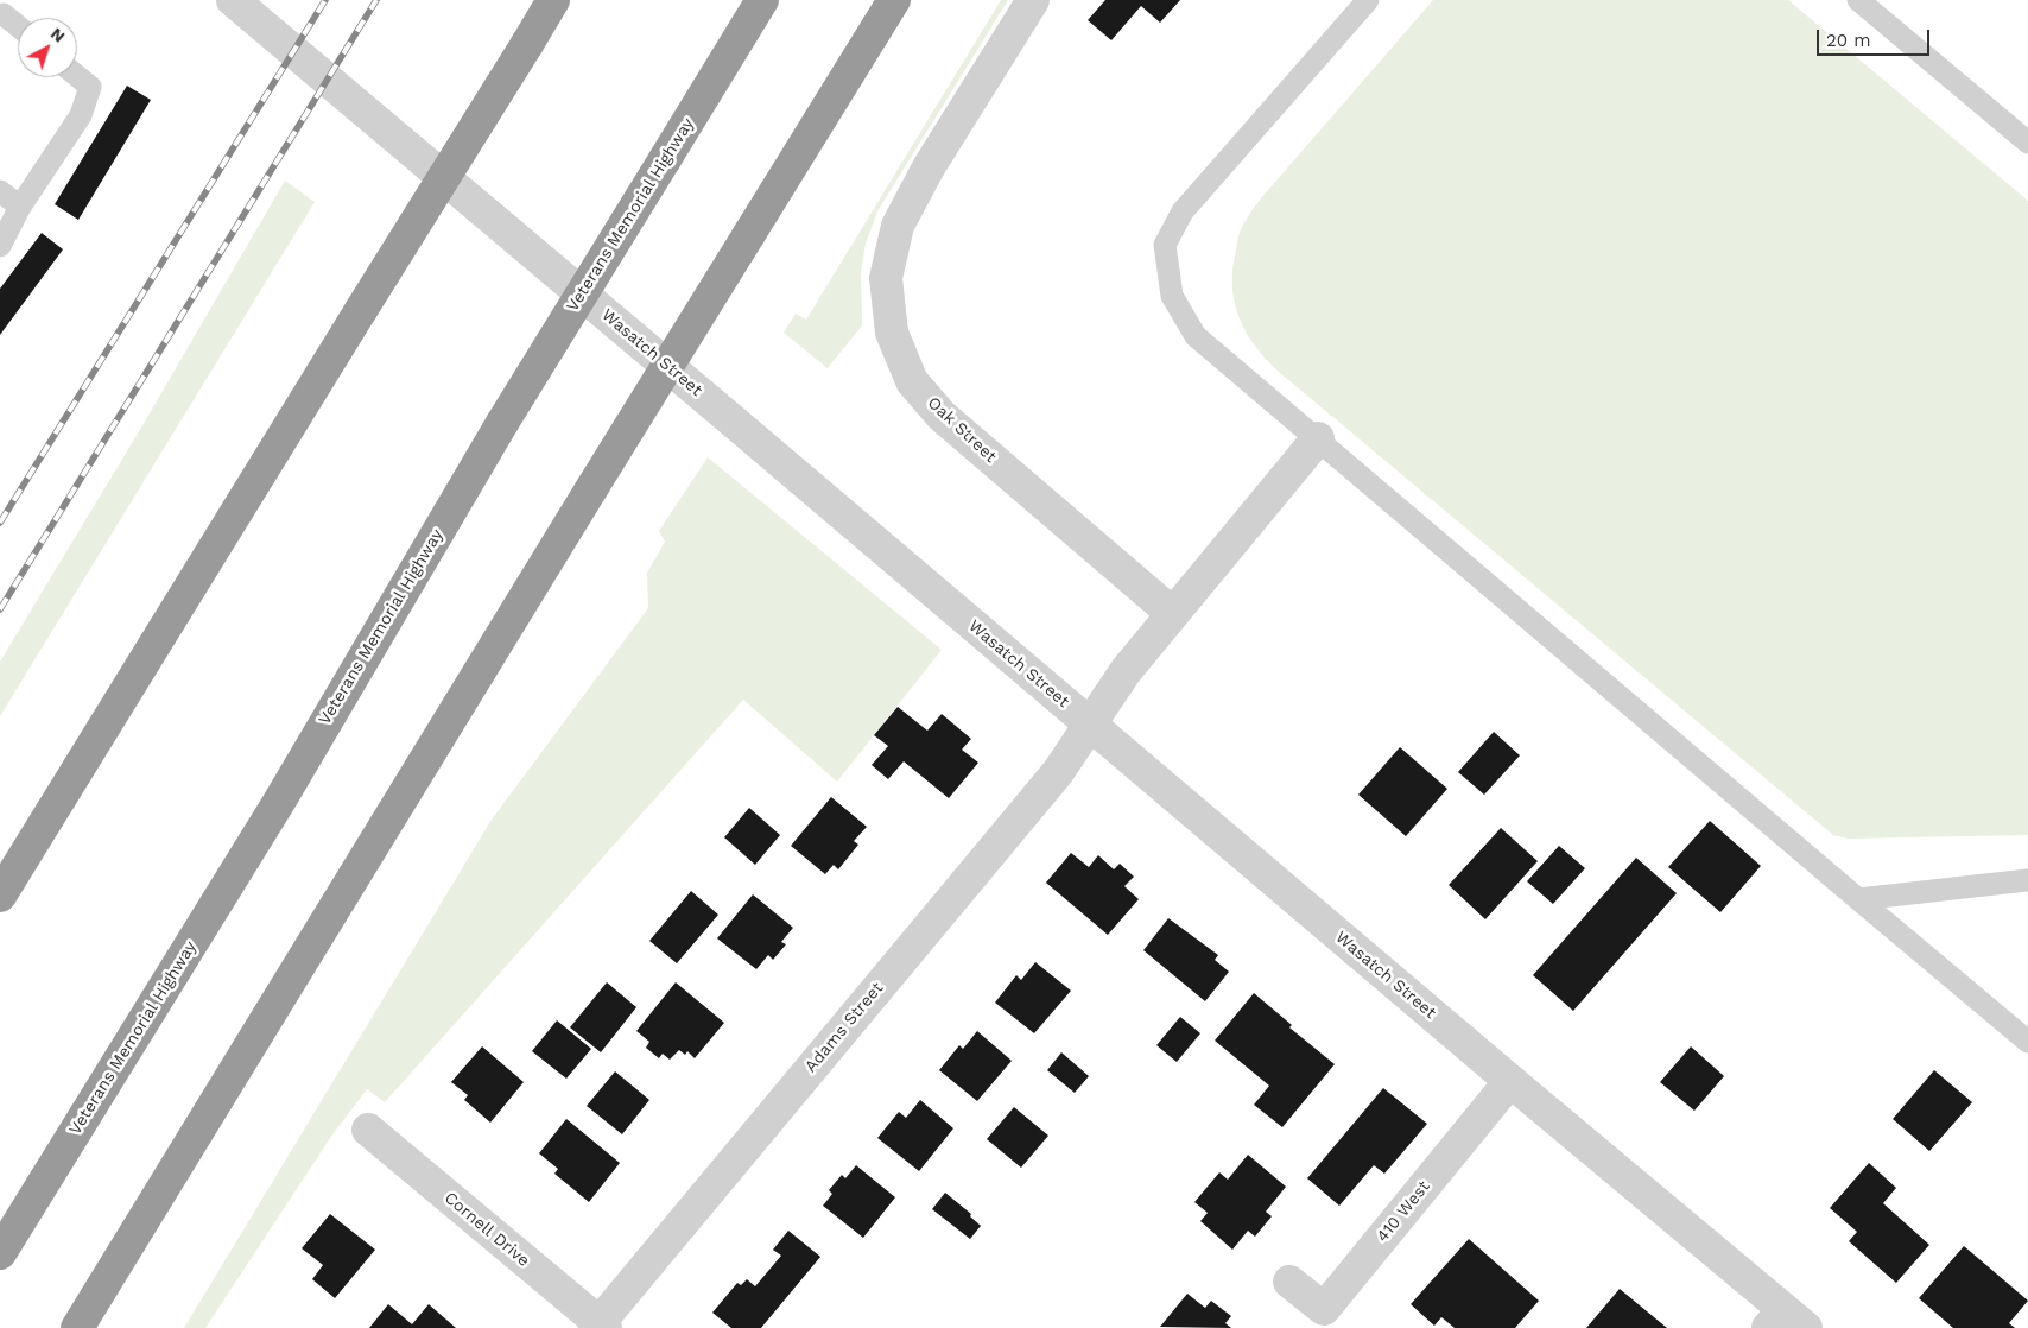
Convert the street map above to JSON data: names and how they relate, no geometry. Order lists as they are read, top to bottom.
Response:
{
  "streets": {
    "highway": ["Veterans Memorial Highway"],
    "street": [
      "Wasatch Street",
      "Oak Street",
      "Adams Street",
      "410 West",
      "Cornell Drive"
    ]
  },
  "crossings": [
    ["Wasatch Street", "Adams Street"],
    ["Wasatch Street", "410 West"],
    ["Adams Street", "Cornell Drive"]
  ],
  "scale_bar": "20 m",
  "north": "top right"
}
